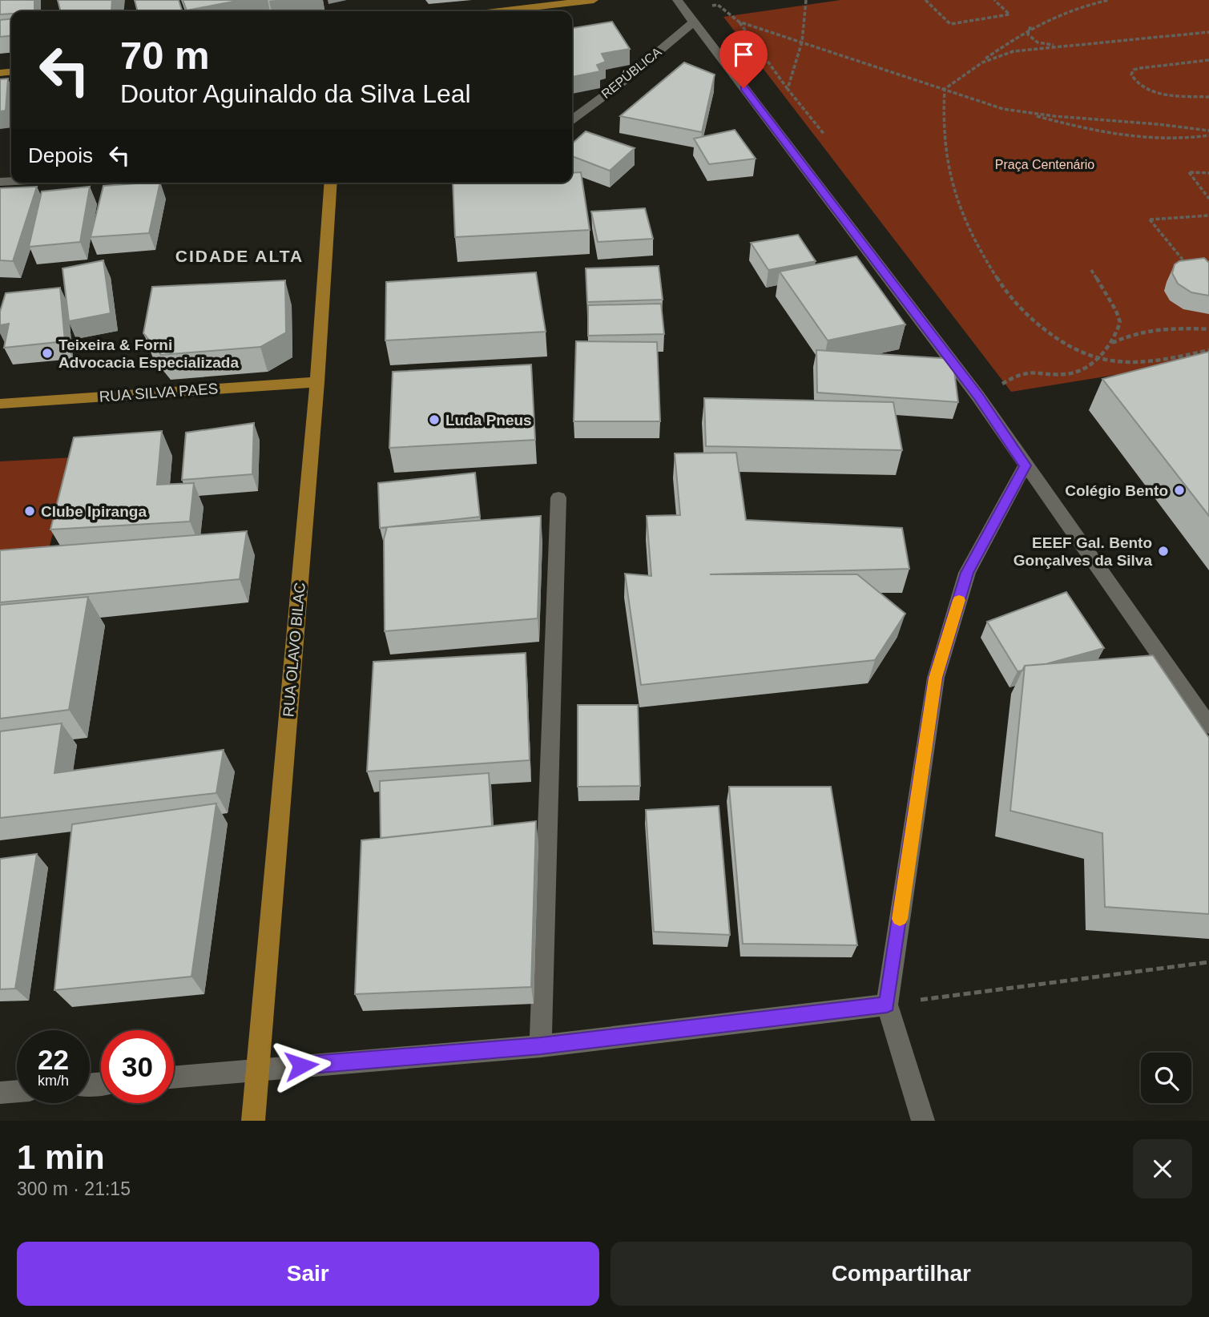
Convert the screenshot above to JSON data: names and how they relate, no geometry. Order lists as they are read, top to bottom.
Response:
{
  "streets": {
    "main road": ["RUA SILVA PAES", "RUA OLAVO BILAC"],
    "street": ["REPÚBLICA"]
  },
  "crossings": [
    ["RUA SILVA PAES", "RUA OLAVO BILAC"]
  ],
  "districts": ["CIDADE ALTA"],
  "parks": ["Praça Centenário"],
  "places": [
    "Teixeira & Forni Advocacia Especializada",
    "Luda Pneus",
    "Colégio Bento",
    "Clube Ipiranga",
    "EEEF Gal. Bento Gonçalves da Silva"
  ],
  "page": {
    "turn": ["70 m", "Doutor Aguinaldo da Silva Leal"],
    "then": "Depois",
    "speed": "22 km/h",
    "limit": "30",
    "heading": ["1 min", "300 m · 21:15"],
    "buttons": ["Sair", "Compartilhar"]
  }
}
